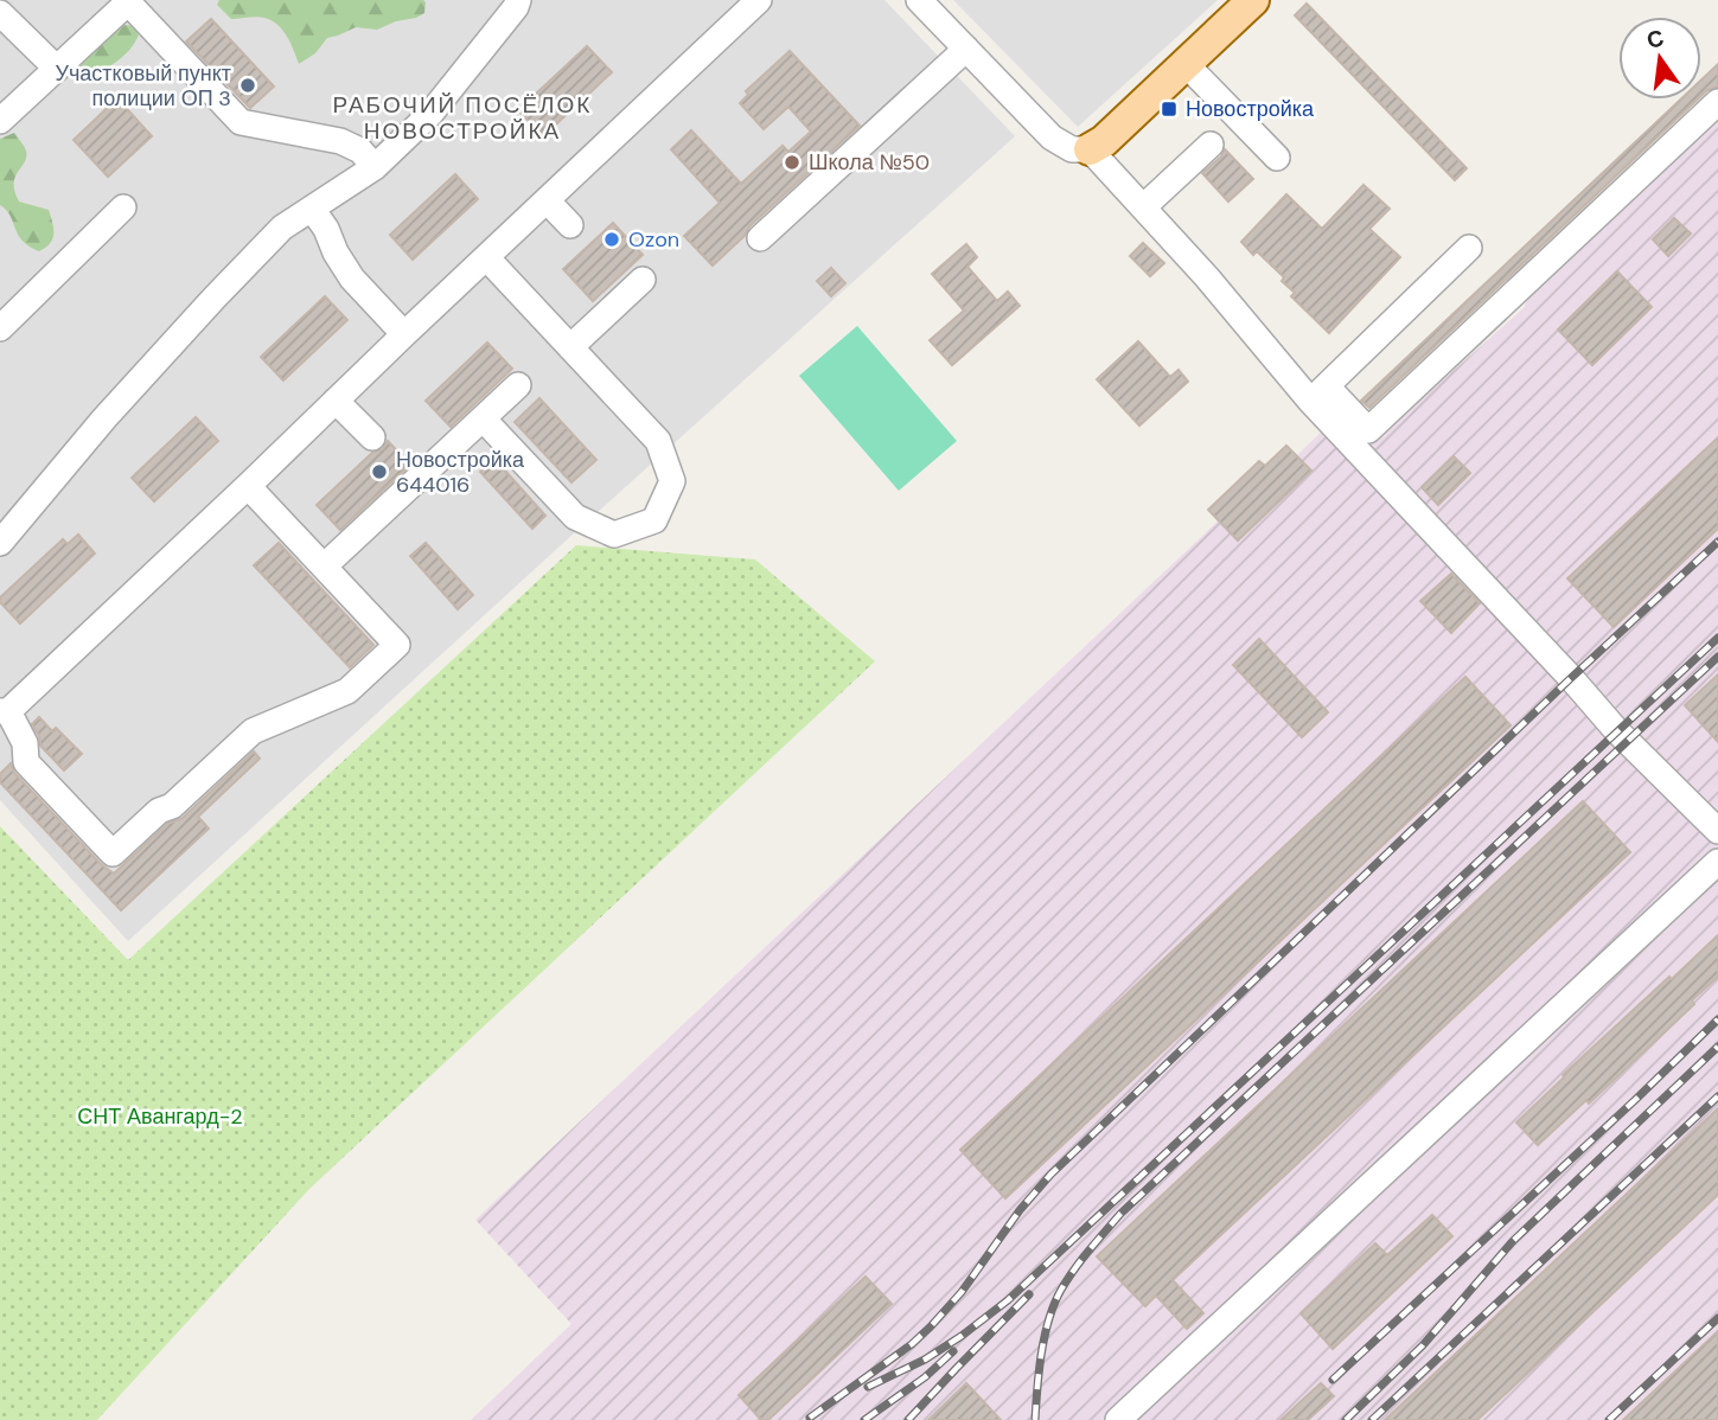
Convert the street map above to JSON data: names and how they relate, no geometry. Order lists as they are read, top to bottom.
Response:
{
  "districts": ["РАБОЧИЙ ПОСЁЛОК НОВОСТРОЙКА"],
  "parks": ["СНТ Авангард-2"],
  "places": {
    "other": [
      "Участковый пункт полиции ОП 3",
      "Школа №50",
      "Ozon",
      "Новостройка 644016"
    ],
    "transit": ["Новостройка"]
  },
  "north": "top"
}
